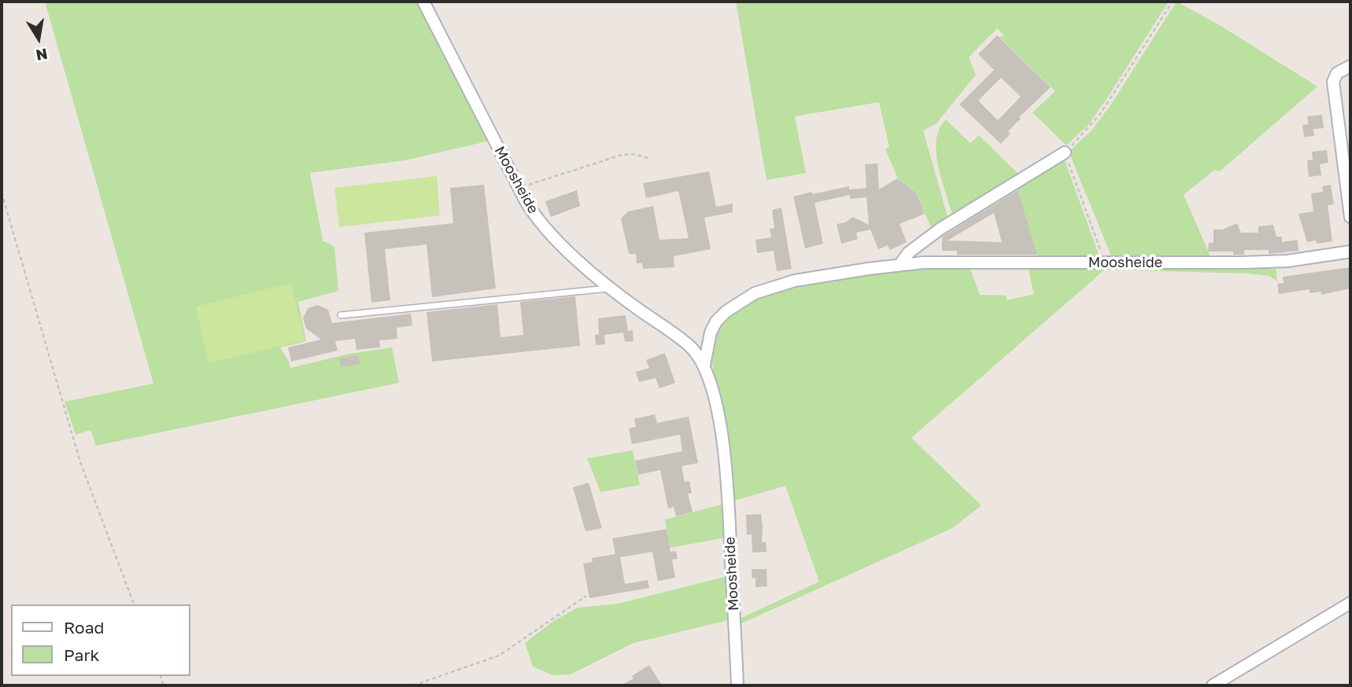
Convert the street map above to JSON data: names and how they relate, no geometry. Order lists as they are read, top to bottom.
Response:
{
  "streets": {
    "street": ["Moosheide"]
  },
  "legend": ["Road", "Park"],
  "north": "bottom"
}
